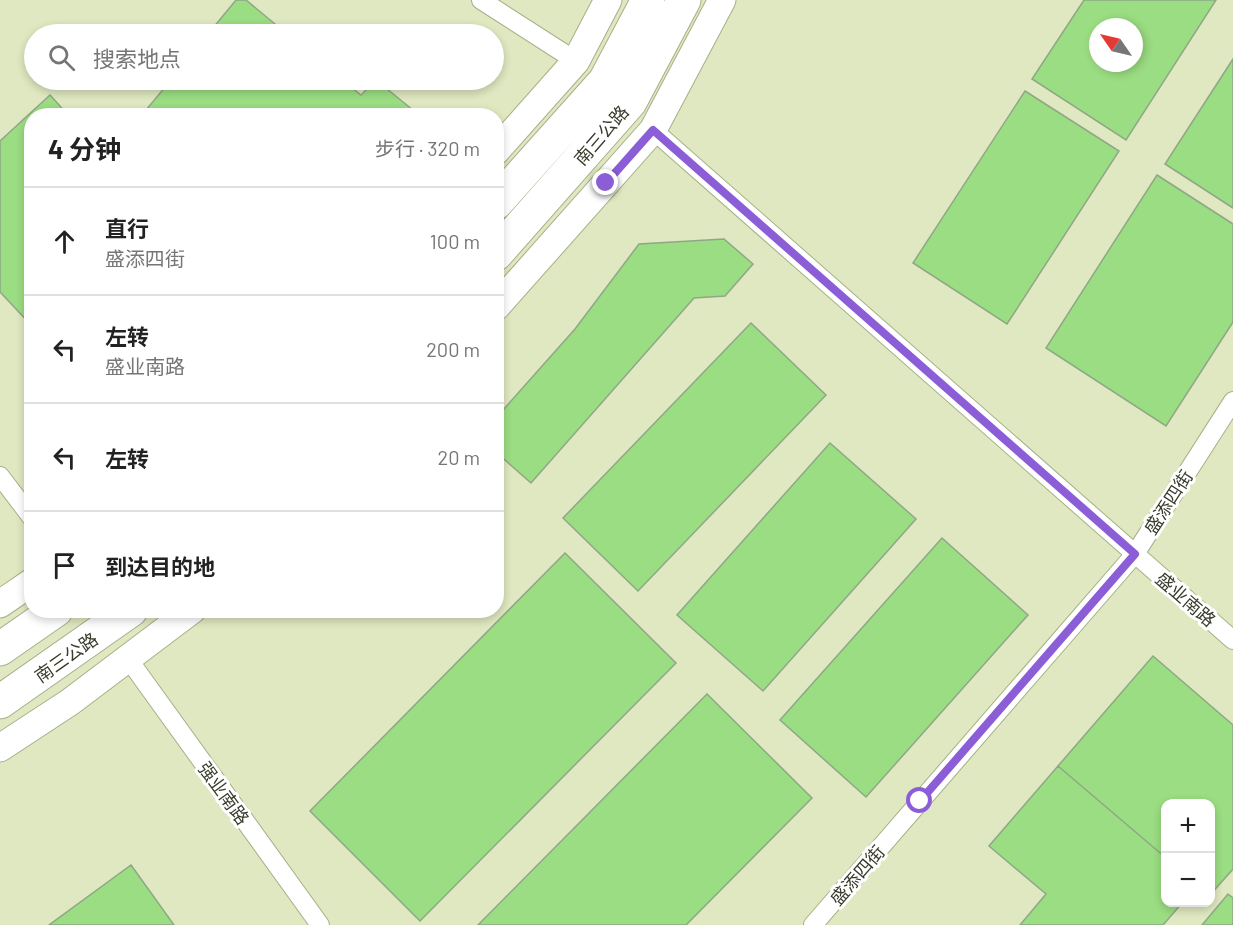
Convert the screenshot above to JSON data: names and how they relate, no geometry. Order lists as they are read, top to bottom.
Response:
{
  "streets": {
    "highway": ["南三公路"],
    "street": ["盛添四街", "盛业南路", "强业南路"]
  },
  "crossings": [
    ["盛添四街", "盛业南路"]
  ],
  "north": "top left",
  "page": {
    "search": "搜索地点",
    "heading": ["4 分钟", "步行 · 320 m"],
    "list": [
      ["直行", "盛添四街", "100 m"],
      ["左转", "盛业南路", "200 m"],
      ["左转", "20 m"],
      "到达目的地"
    ],
    "map_buttons": ["+", "−"]
  }
}
